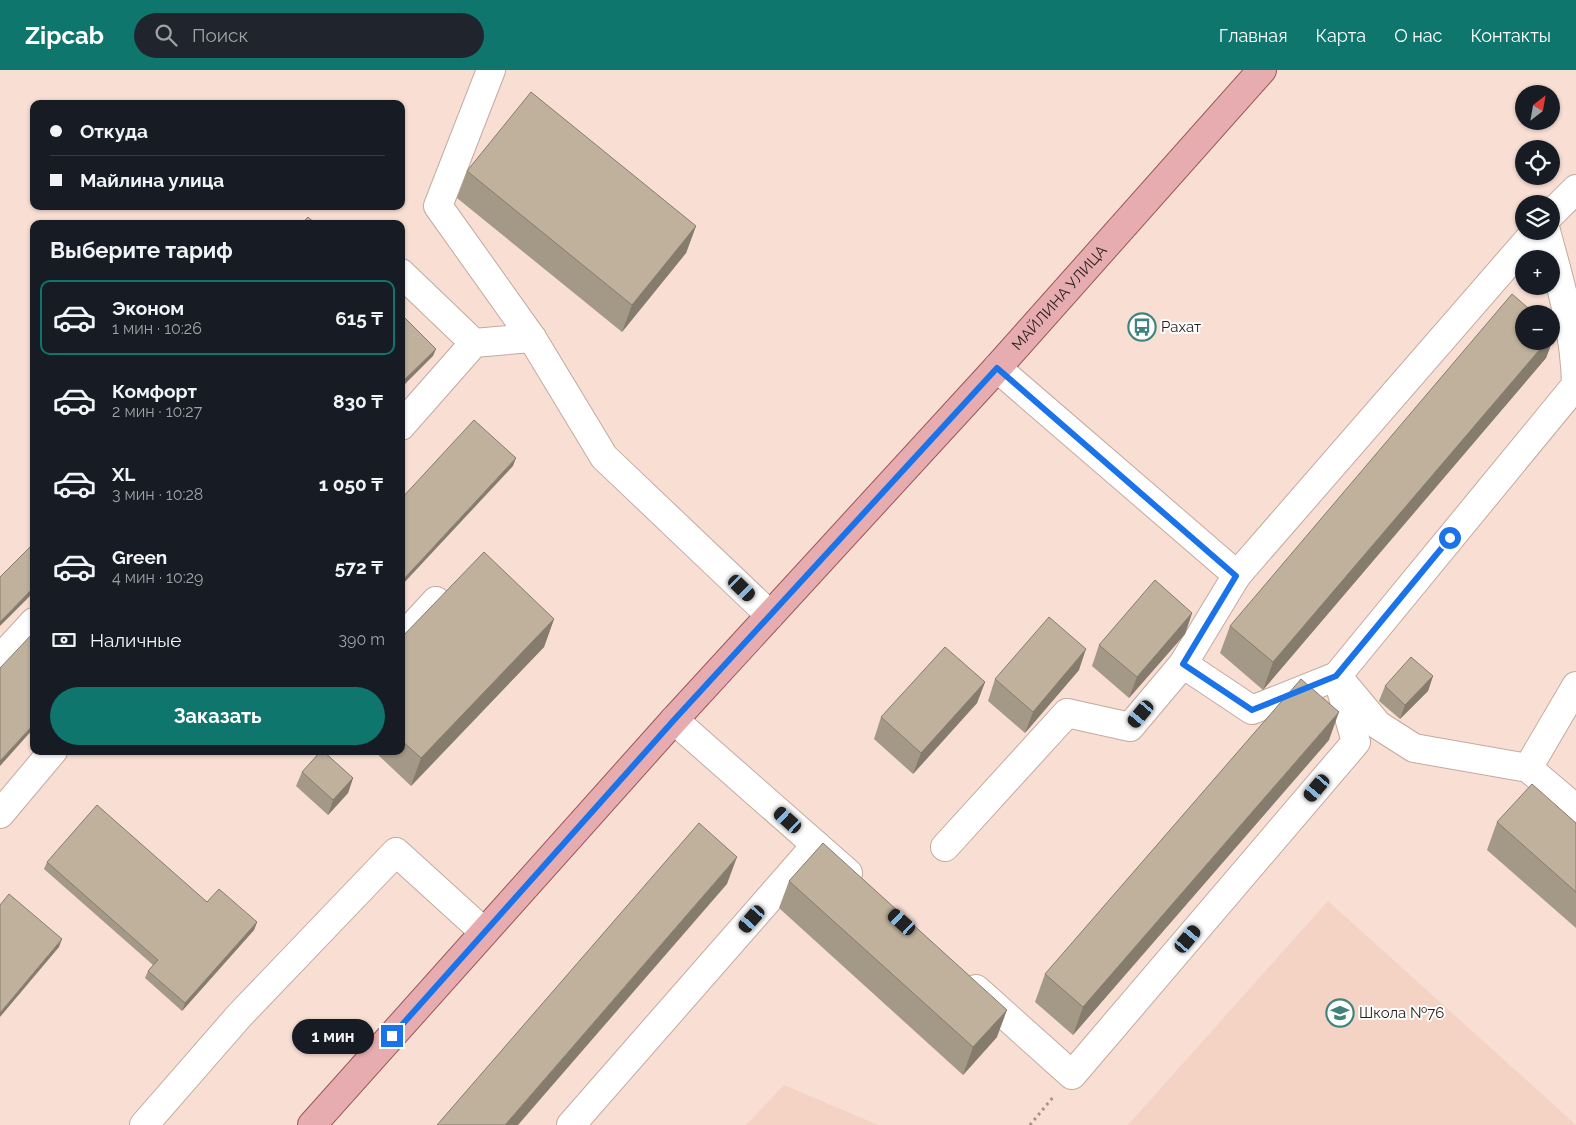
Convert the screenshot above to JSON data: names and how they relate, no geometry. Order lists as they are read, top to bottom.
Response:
{
  "streets": {
    "main road": ["МАЙЛИНА УЛИЦА"]
  },
  "places": {
    "bus stop": ["Рахат"],
    "school or university": ["Школа №76"]
  },
  "north": "top right",
  "page": {
    "header": "Zipcab",
    "search": "Поиск",
    "nav": [
      "Главная",
      "Карта",
      "О нас",
      "Контакты"
    ],
    "map_buttons": ["+", "−"],
    "banner": ["Откуда", "Майлина улица"],
    "heading": "Выберите тариф",
    "list": [
      {
        "name": "Эконом",
        "note": "1 мин · 10:26",
        "value": "615 ₸"
      },
      {
        "name": "Комфорт",
        "note": "2 мин · 10:27",
        "value": "830 ₸"
      },
      {
        "name": "XL",
        "note": "3 мин · 10:28",
        "value": "1 050 ₸"
      },
      {
        "name": "Green",
        "note": "4 мин · 10:29",
        "value": "572 ₸"
      }
    ],
    "pay": ["Наличные", "390 m"],
    "buttons": "Заказать",
    "bubble": "1 мин"
  }
}
